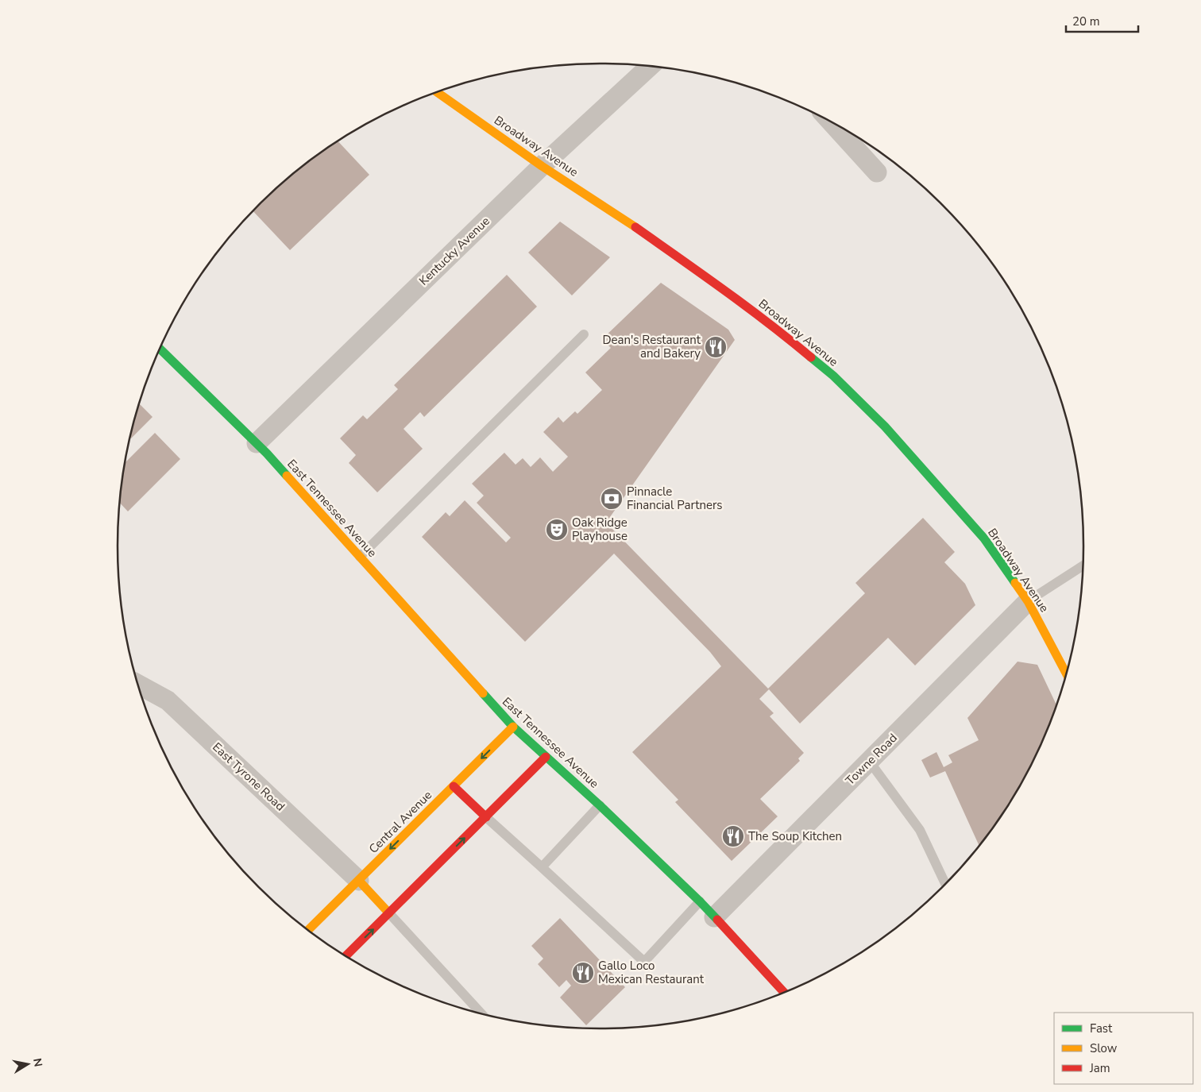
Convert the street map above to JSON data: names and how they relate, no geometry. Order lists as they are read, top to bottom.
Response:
{
  "streets": {
    "street": [
      "Broadway Avenue",
      "Kentucky Avenue",
      "East Tennessee Avenue",
      "Towne Road",
      "East Tyrone Road",
      "Central Avenue"
    ]
  },
  "crossings": [
    ["Broadway Avenue", "Kentucky Avenue"],
    ["Broadway Avenue", "Towne Road"],
    ["Kentucky Avenue", "East Tennessee Avenue"],
    ["East Tennessee Avenue", "Towne Road"],
    ["East Tennessee Avenue", "Central Avenue"],
    ["East Tyrone Road", "Central Avenue"]
  ],
  "places": {
    "restaurant": ["Dean's Restaurant and Bakery", "The Soup Kitchen", "Gallo Loco Mexican Restaurant"],
    "bank": ["Pinnacle Financial Partners"],
    "theatre": ["Oak Ridge Playhouse"]
  },
  "legend": ["Fast", "Slow", "Jam"],
  "scale_bar": "20 m",
  "north": "right"
}
